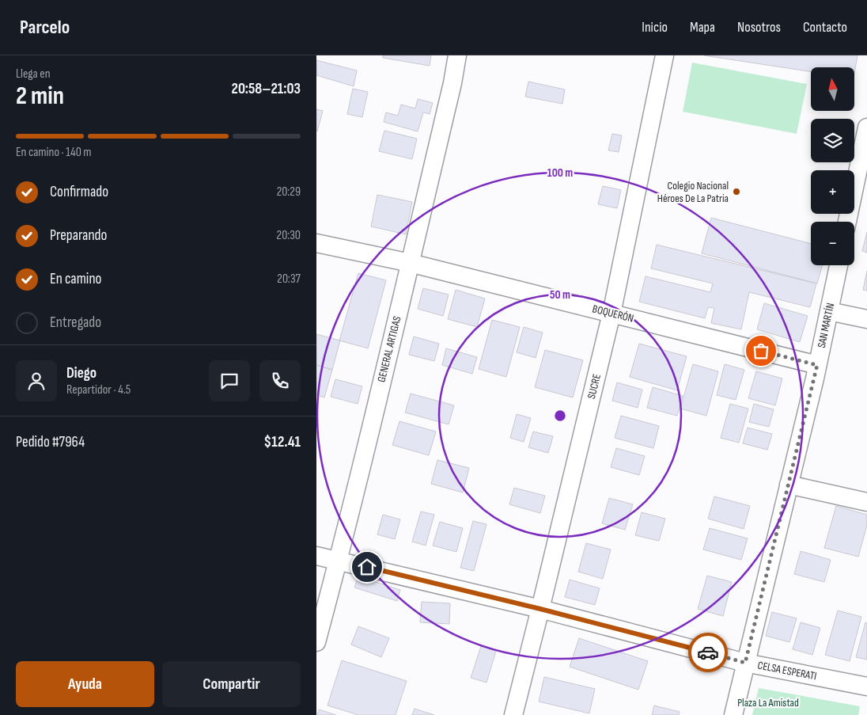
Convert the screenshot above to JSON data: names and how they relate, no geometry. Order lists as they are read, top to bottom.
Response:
{
  "streets": {
    "street": [
      "BOQUERÓN",
      "SAN MARTÍN",
      "GENERAL ARTIGAS",
      "SUCRE",
      "CELSA ESPERATI"
    ]
  },
  "crossings": [
    ["BOQUERÓN", "SAN MARTÍN"],
    ["BOQUERÓN", "GENERAL ARTIGAS"],
    ["BOQUERÓN", "SUCRE"],
    ["SAN MARTÍN", "CELSA ESPERATI"],
    ["GENERAL ARTIGAS", "CELSA ESPERATI"],
    ["SUCRE", "CELSA ESPERATI"]
  ],
  "parks": ["Plaza La Amistad"],
  "places": ["Colegio Nacional Héroes De La Patria"],
  "north": "top",
  "page": {
    "header": "Parcelo",
    "nav": [
      "Inicio",
      "Mapa",
      "Nosotros",
      "Contacto"
    ],
    "heading": ["2 min", "Llega en", "20:58–21:03"],
    "panel": [
      "Diego",
      "Repartidor · 4.5",
      "Pedido #7964",
      "$12.41"
    ],
    "map_buttons": ["+", "−"],
    "bar": "En camino · 140 m",
    "list": [
      ["Confirmado", "20:29"],
      ["Preparando", "20:30"],
      ["En camino", "20:37"],
      "Entregado"
    ],
    "buttons": ["Ayuda", "Compartir"]
  },
  "rings": ["100 m", "50 m"]
}
